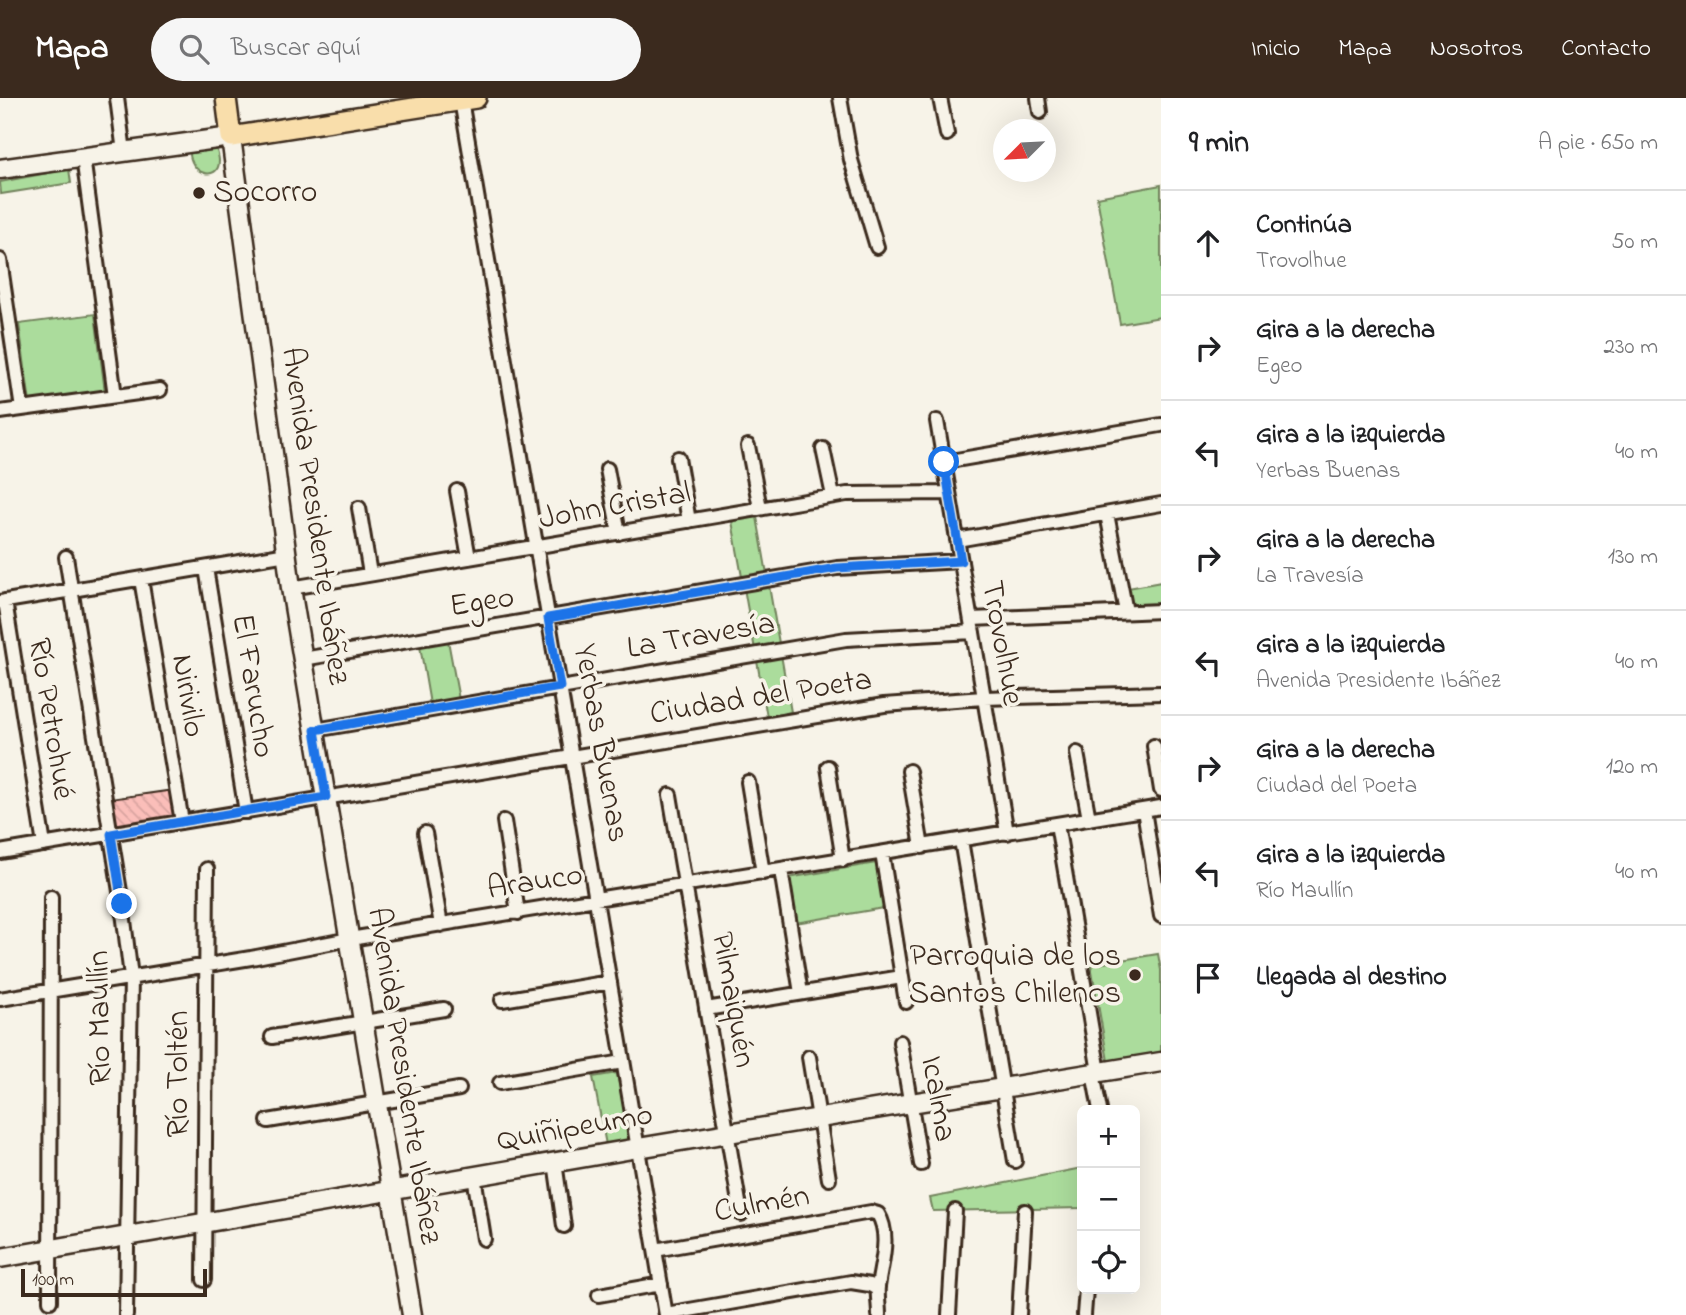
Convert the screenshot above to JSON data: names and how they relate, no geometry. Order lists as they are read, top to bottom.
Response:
{
  "streets": {
    "main road": ["Avenida Presidente Ibáñez"],
    "street": [
      "John Cristal",
      "Egeo",
      "La Travesía",
      "Trovolhue",
      "El Farucho",
      "Nirivilo",
      "Ciudad del Poeta",
      "Río Petrohué",
      "Yerbas Buenas",
      "Arauco",
      "Pilmaiquén",
      "Río Maullín",
      "Río Toltén",
      "Icalma",
      "Quiñipeumo",
      "Culmén"
    ]
  },
  "crossings": [
    ["John Cristal", "Avenida Presidente Ibáñez"],
    ["John Cristal", "Trovolhue"],
    ["John Cristal", "Yerbas Buenas"],
    ["Avenida Presidente Ibáñez", "Egeo"],
    ["Avenida Presidente Ibáñez", "La Travesía"],
    ["Avenida Presidente Ibáñez", "Ciudad del Poeta"],
    ["Avenida Presidente Ibáñez", "Arauco"],
    ["Avenida Presidente Ibáñez", "Quiñipeumo"],
    ["Egeo", "Trovolhue"],
    ["Egeo", "Yerbas Buenas"],
    ["La Travesía", "Trovolhue"],
    ["La Travesía", "Yerbas Buenas"],
    ["Trovolhue", "Ciudad del Poeta"],
    ["Trovolhue", "Arauco"],
    ["El Farucho", "Ciudad del Poeta"],
    ["Nirivilo", "Ciudad del Poeta"],
    ["Ciudad del Poeta", "Río Petrohué"],
    ["Ciudad del Poeta", "Yerbas Buenas"],
    ["Ciudad del Poeta", "Río Maullín"],
    ["Yerbas Buenas", "Arauco"],
    ["Yerbas Buenas", "Quiñipeumo"],
    ["Yerbas Buenas", "Culmén"],
    ["Arauco", "Pilmaiquén"],
    ["Arauco", "Río Maullín"],
    ["Arauco", "Río Toltén"],
    ["Pilmaiquén", "Quiñipeumo"],
    ["Río Maullín", "Quiñipeumo"],
    ["Río Toltén", "Quiñipeumo"],
    ["Icalma", "Quiñipeumo"]
  ],
  "places": ["Socorro", "Parroquia de los Santos Chilenos"],
  "scale_bar": "100 m",
  "north": "bottom left",
  "page": {
    "header": "Mapa",
    "search": "Buscar aquí",
    "nav": [
      "Inicio",
      "Mapa",
      "Nosotros",
      "Contacto"
    ],
    "heading": ["9 min", "A pie · 650 m"],
    "list": [
      ["Continúa", "Trovolhue", "50 m"],
      ["Gira a la derecha", "Egeo", "230 m"],
      ["Gira a la izquierda", "Yerbas Buenas", "40 m"],
      ["Gira a la derecha", "La Travesía", "130 m"],
      ["Gira a la izquierda", "Avenida Presidente Ibáñez", "40 m"],
      ["Gira a la derecha", "Ciudad del Poeta", "120 m"],
      ["Gira a la izquierda", "Río Maullín", "40 m"],
      "Llegada al destino"
    ],
    "map_buttons": ["+", "−"],
    "scale": "100 m"
  }
}
